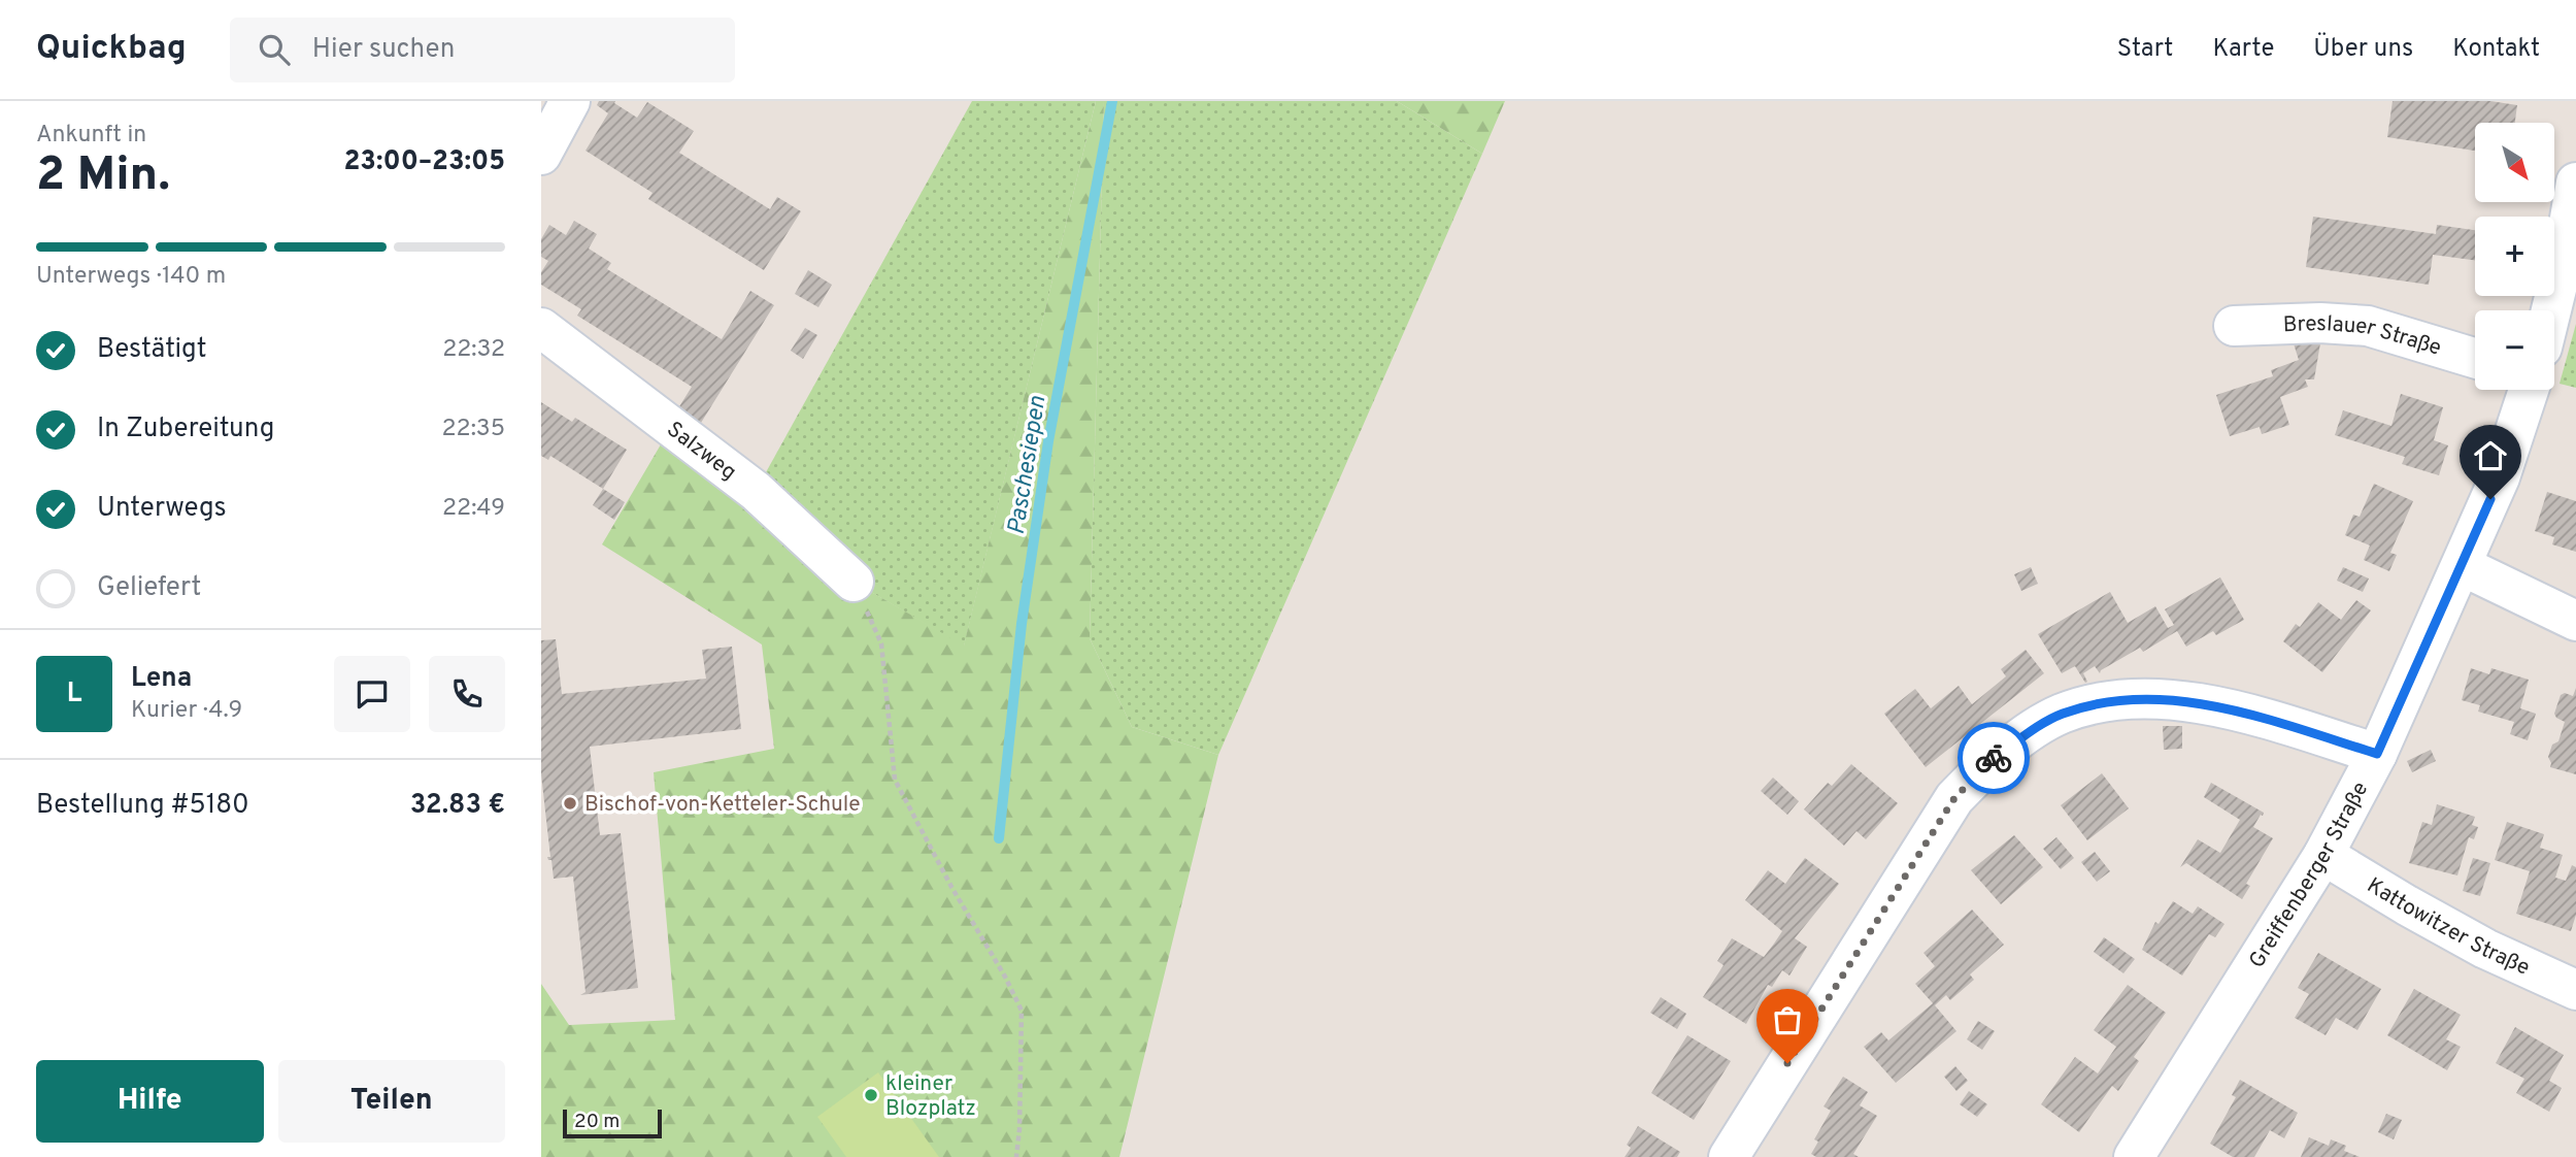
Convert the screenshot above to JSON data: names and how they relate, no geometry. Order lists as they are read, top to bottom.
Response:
{
  "streets": {
    "street": [
      "Breslauer Straße",
      "Salzweg",
      "Greiffenberger Straße",
      "Kattowitzer Straße"
    ]
  },
  "crossings": [
    ["Greiffenberger Straße", "Kattowitzer Straße"]
  ],
  "water": ["Paschesiepen"],
  "places": ["Bischof-von-Ketteler-Schule", "kleiner Blozplatz"],
  "scale_bar": "20 m",
  "north": "bottom right",
  "page": {
    "header": "Quickbag",
    "search": "Hier suchen",
    "nav": [
      "Start",
      "Karte",
      "Über uns",
      "Kontakt"
    ],
    "heading": ["2 Min.", "Ankunft in", "23:00–23:05"],
    "panel": [
      "Lena",
      "Kurier · 4.9",
      "Bestellung #5180",
      "32.83 €"
    ],
    "map_buttons": ["+", "−"],
    "bar": "Unterwegs · 140 m",
    "list": [
      ["Bestätigt", "22:32"],
      ["In Zubereitung", "22:35"],
      ["Unterwegs", "22:49"],
      "Geliefert"
    ],
    "round": "L",
    "buttons": ["Hilfe", "Teilen"],
    "scale": "20 m"
  }
}
